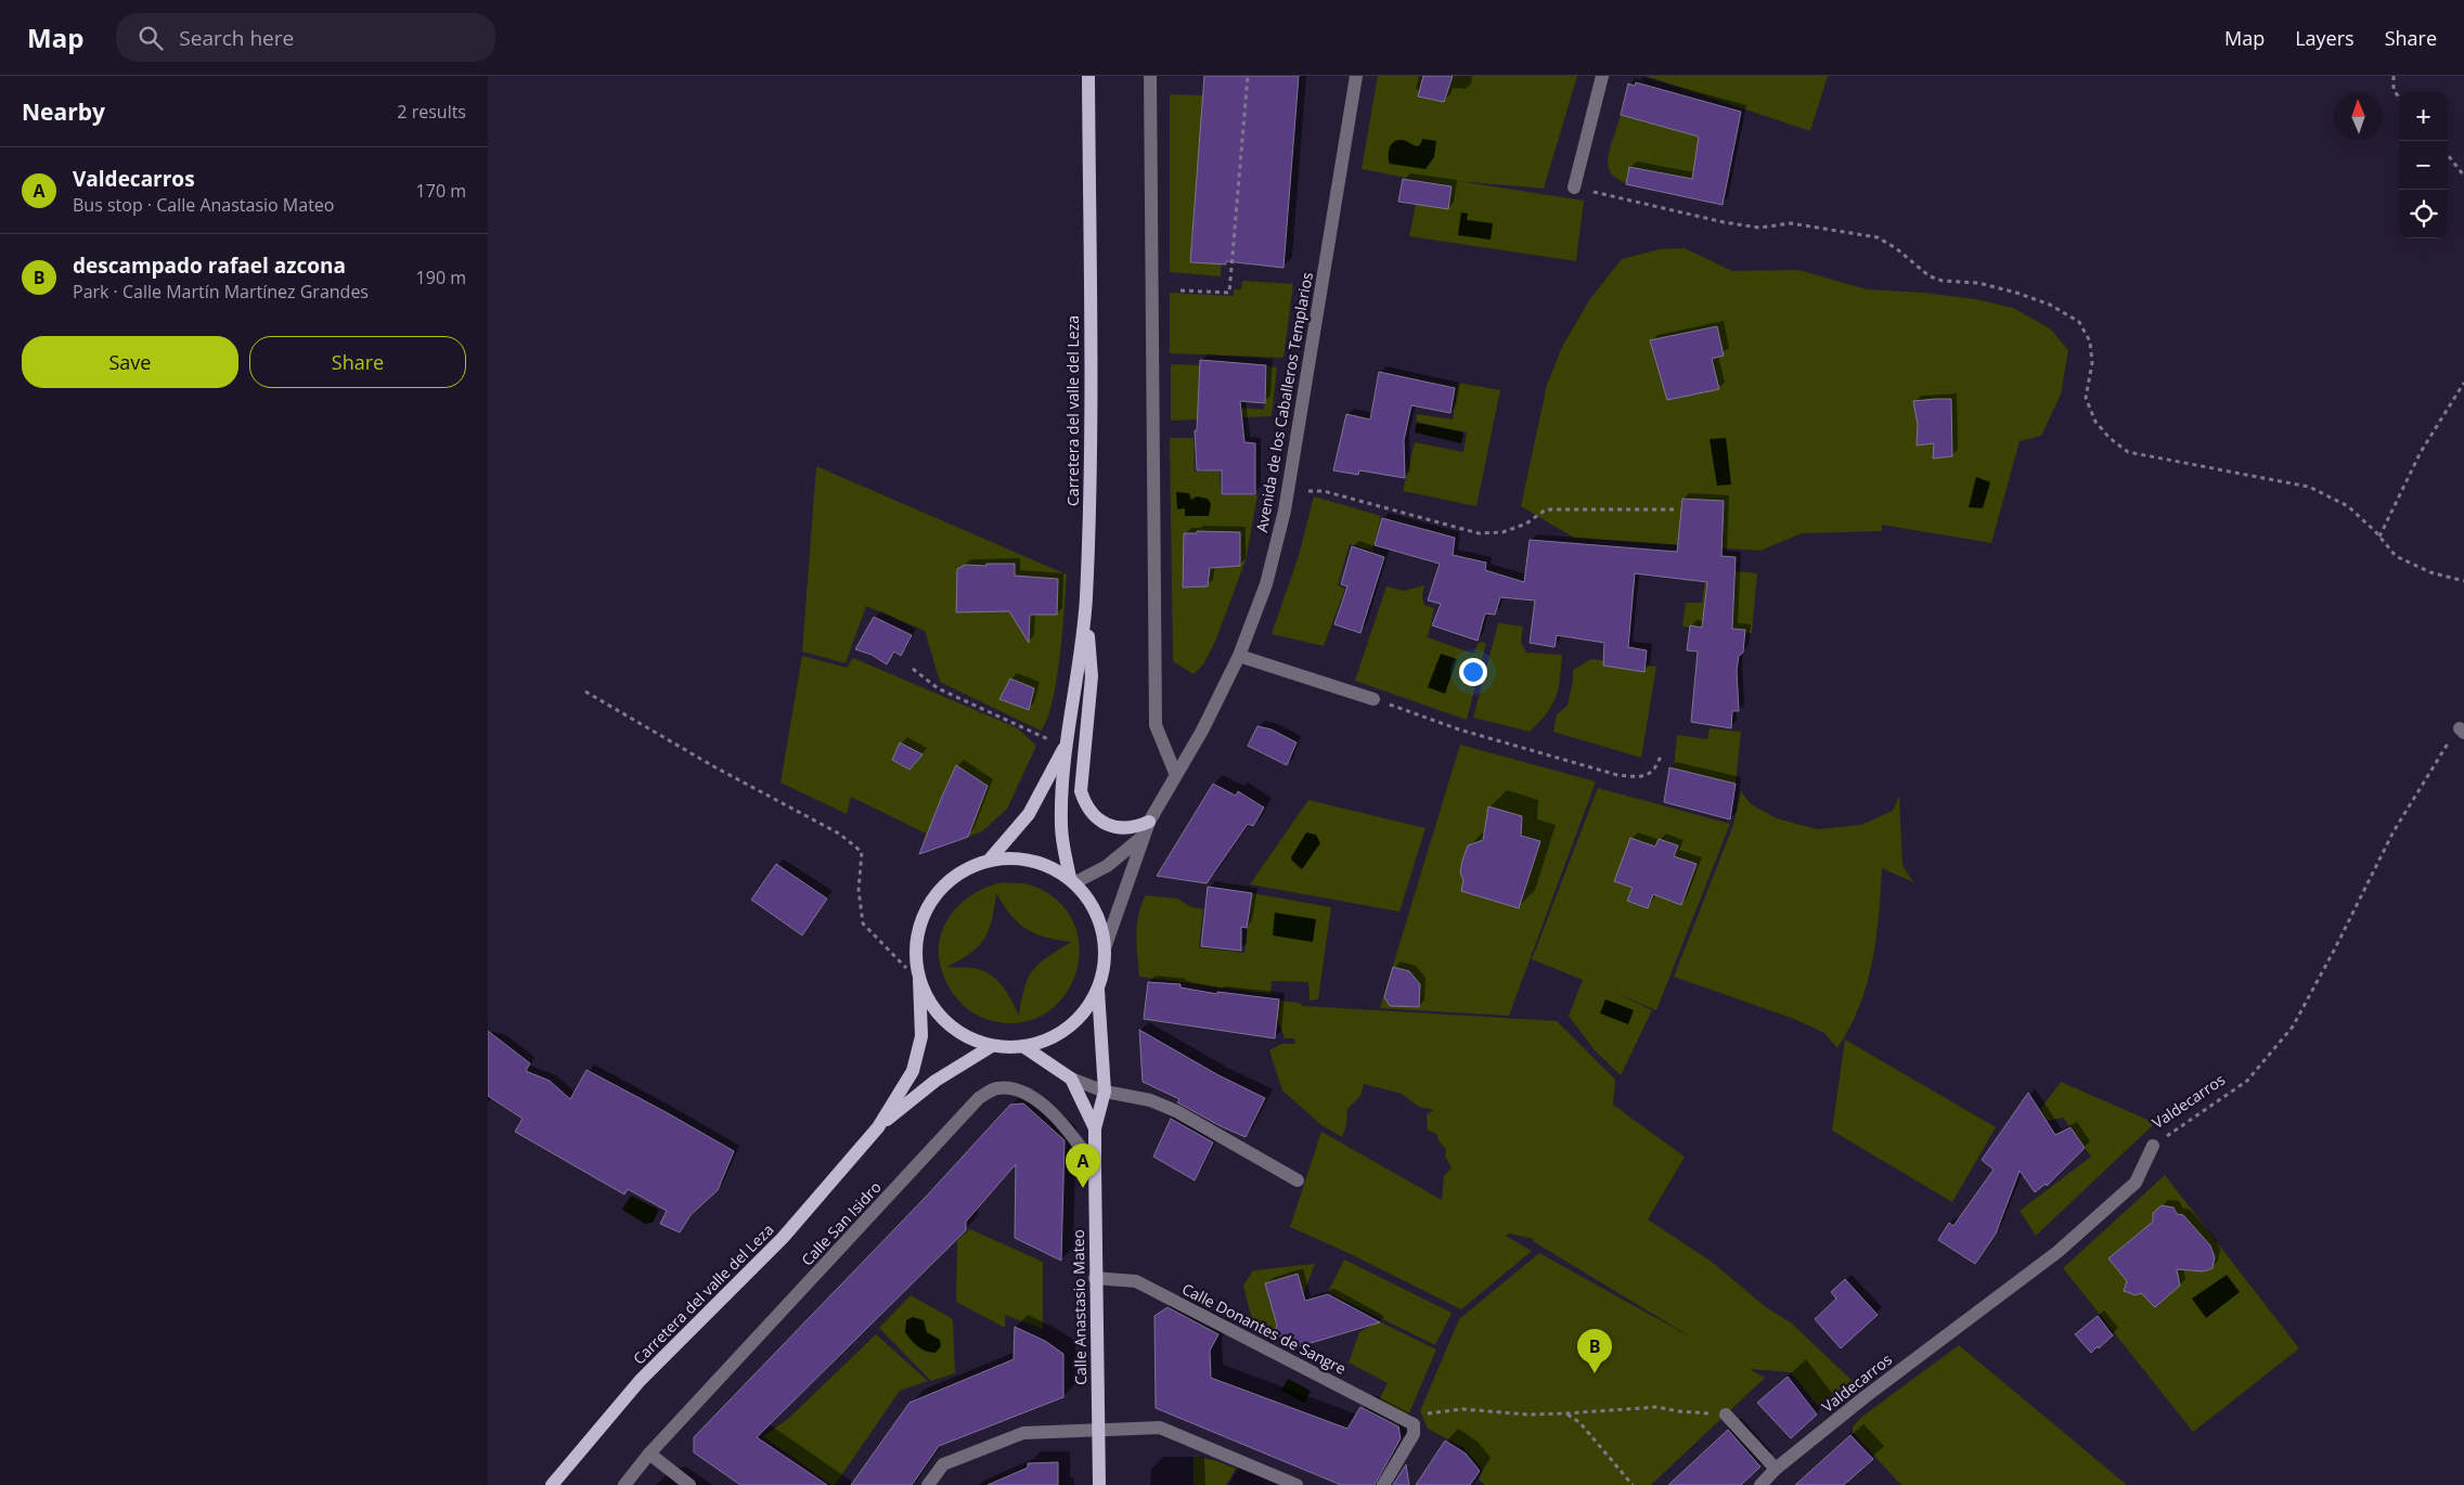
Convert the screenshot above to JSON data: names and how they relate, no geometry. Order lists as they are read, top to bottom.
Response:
{
  "streets": {
    "main road": ["Carretera del valle del Leza", "Calle Anastasio Mateo"],
    "street": [
      "Avenida de los Caballeros Templarios",
      "Valdecarros",
      "Calle San Isidro",
      "Calle Donantes de Sangre"
    ]
  },
  "crossings": [
    ["Calle San Isidro", "Calle Anastasio Mateo"],
    ["Calle Anastasio Mateo", "Calle Donantes de Sangre"]
  ],
  "north": "top",
  "page": {
    "header": "Map",
    "search": "Search here",
    "nav": ["Map", "Layers", "Share"],
    "heading": ["Nearby", "2 results"],
    "map_buttons": ["+", "−"],
    "list": [
      {
        "mark": "A",
        "name": "Valdecarros",
        "note": "Bus stop · Calle Anastasio Mateo",
        "value": "170 m"
      },
      {
        "mark": "B",
        "name": "descampado rafael azcona",
        "note": "Park · Calle Martín Martínez Grandes",
        "value": "190 m"
      }
    ],
    "buttons": ["Save", "Share"],
    "pins": ["A", "B"]
  }
}
